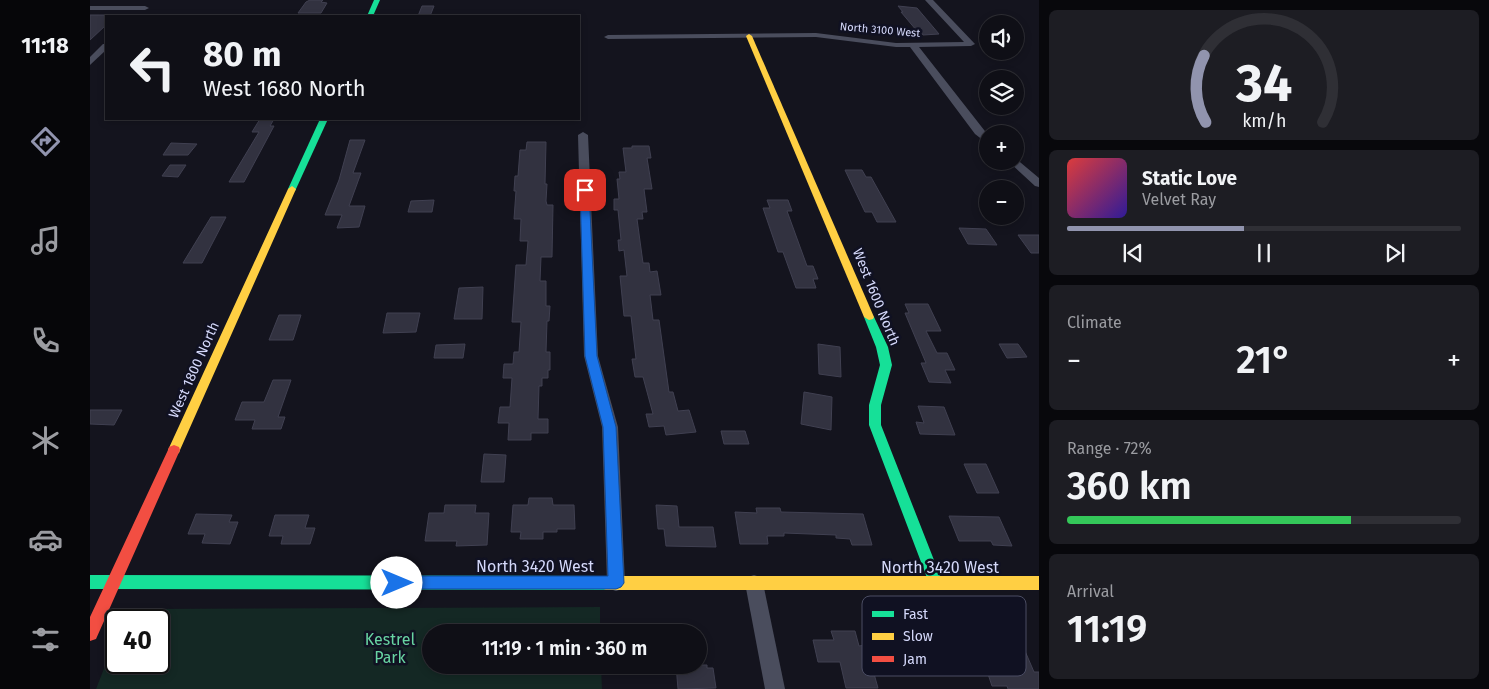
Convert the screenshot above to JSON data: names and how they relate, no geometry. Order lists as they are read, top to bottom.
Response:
{
  "streets": {
    "street": [
      "North 3100 West",
      "West 1600 North",
      "West 1800 North",
      "North 3420 West"
    ]
  },
  "crossings": [
    ["North 3100 West", "West 1600 North"],
    ["West 1600 North", "North 3420 West"],
    ["West 1800 North", "North 3420 West"]
  ],
  "parks": ["Kestrel Park"],
  "legend": ["Fast", "Slow", "Jam"],
  "page": {
    "tabs": "11:18",
    "map_buttons": ["+", "−"],
    "turn": ["80 m", "West 1680 North"],
    "song": ["Static Love", "Velvet Ray"],
    "tile": [
      "Climate",
      ["Range · 72%", "360 km"],
      ["Arrival", "11:19"]
    ],
    "heat": ["−", "21°", "+"],
    "limit": "40",
    "trip": "11:19 · 1 min · 360 m",
    "gauge": ["34", "km/h"]
  }
}
